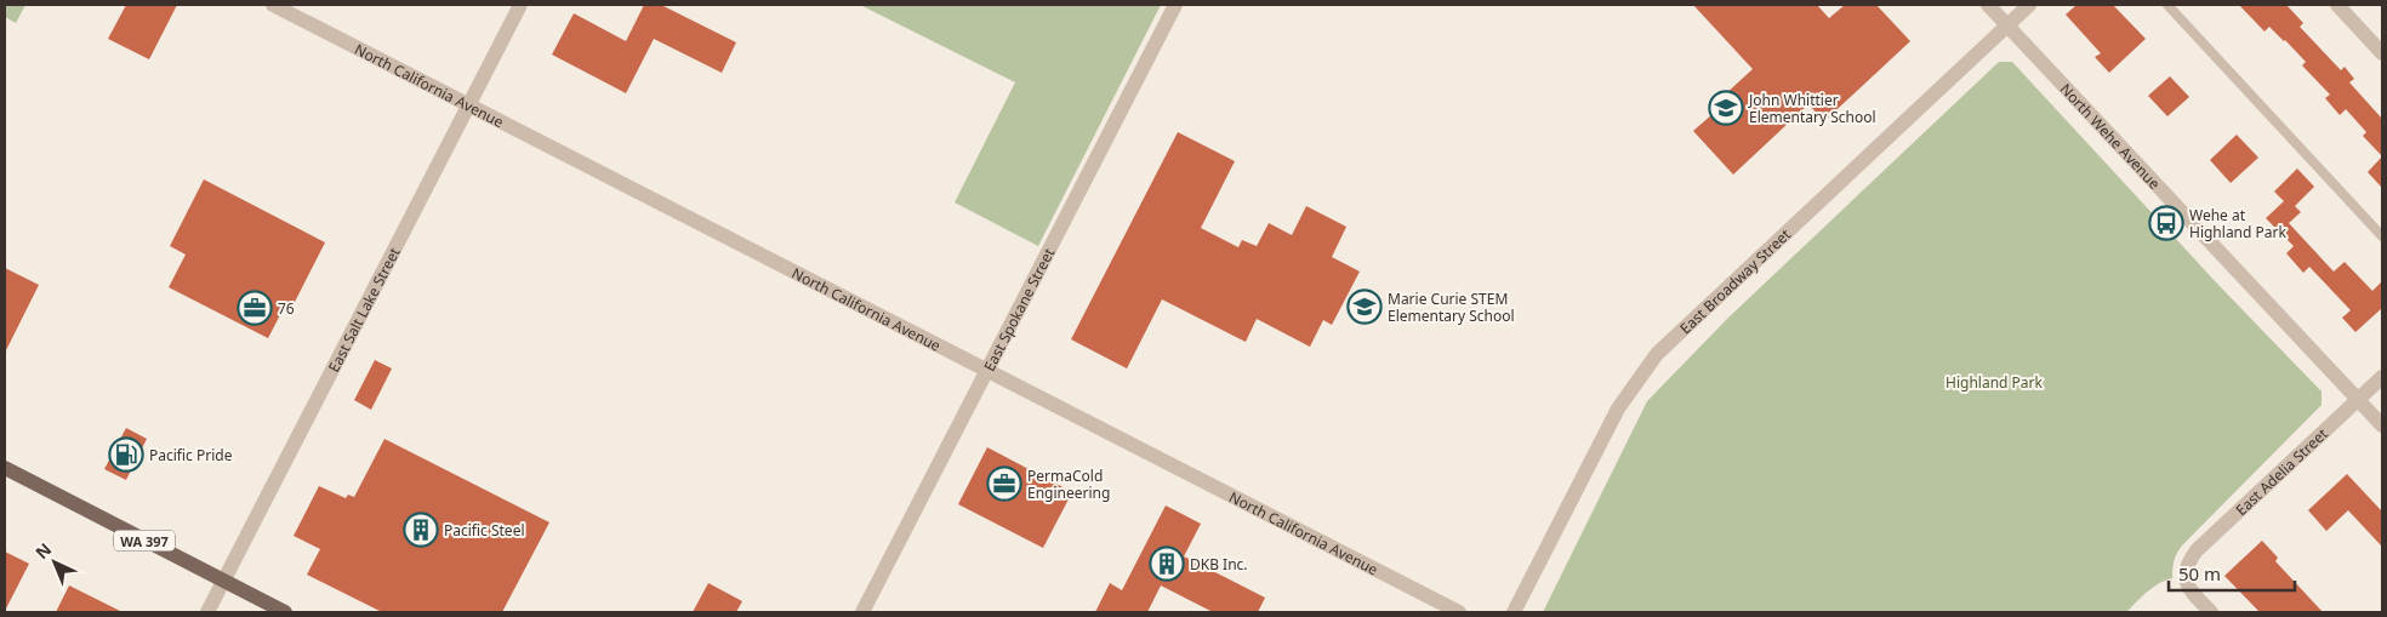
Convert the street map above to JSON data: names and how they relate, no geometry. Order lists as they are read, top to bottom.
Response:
{
  "streets": {
    "main road": ["WA 397"],
    "street": [
      "North California Avenue",
      "North Wehe Avenue",
      "East Broadway Street",
      "East Salt Lake Street",
      "East Spokane Street",
      "East Adelia Street"
    ]
  },
  "crossings": [
    ["North California Avenue", "East Salt Lake Street"],
    ["North California Avenue", "East Spokane Street"],
    ["North Wehe Avenue", "East Broadway Street"],
    ["North Wehe Avenue", "East Adelia Street"],
    ["East Salt Lake Street", "WA 397"]
  ],
  "parks": ["Highland Park"],
  "places": {
    "school or university": ["John Whittier Elementary School", "Marie Curie STEM Elementary School"],
    "bus stop": ["Wehe at Highland Park"],
    "office": ["76", "PermaCold Engineering"],
    "fuel station": ["Pacific Pride"],
    "building": ["Pacific Steel", "DKB Inc."]
  },
  "scale_bar": "50 m",
  "north": "top left"
}
